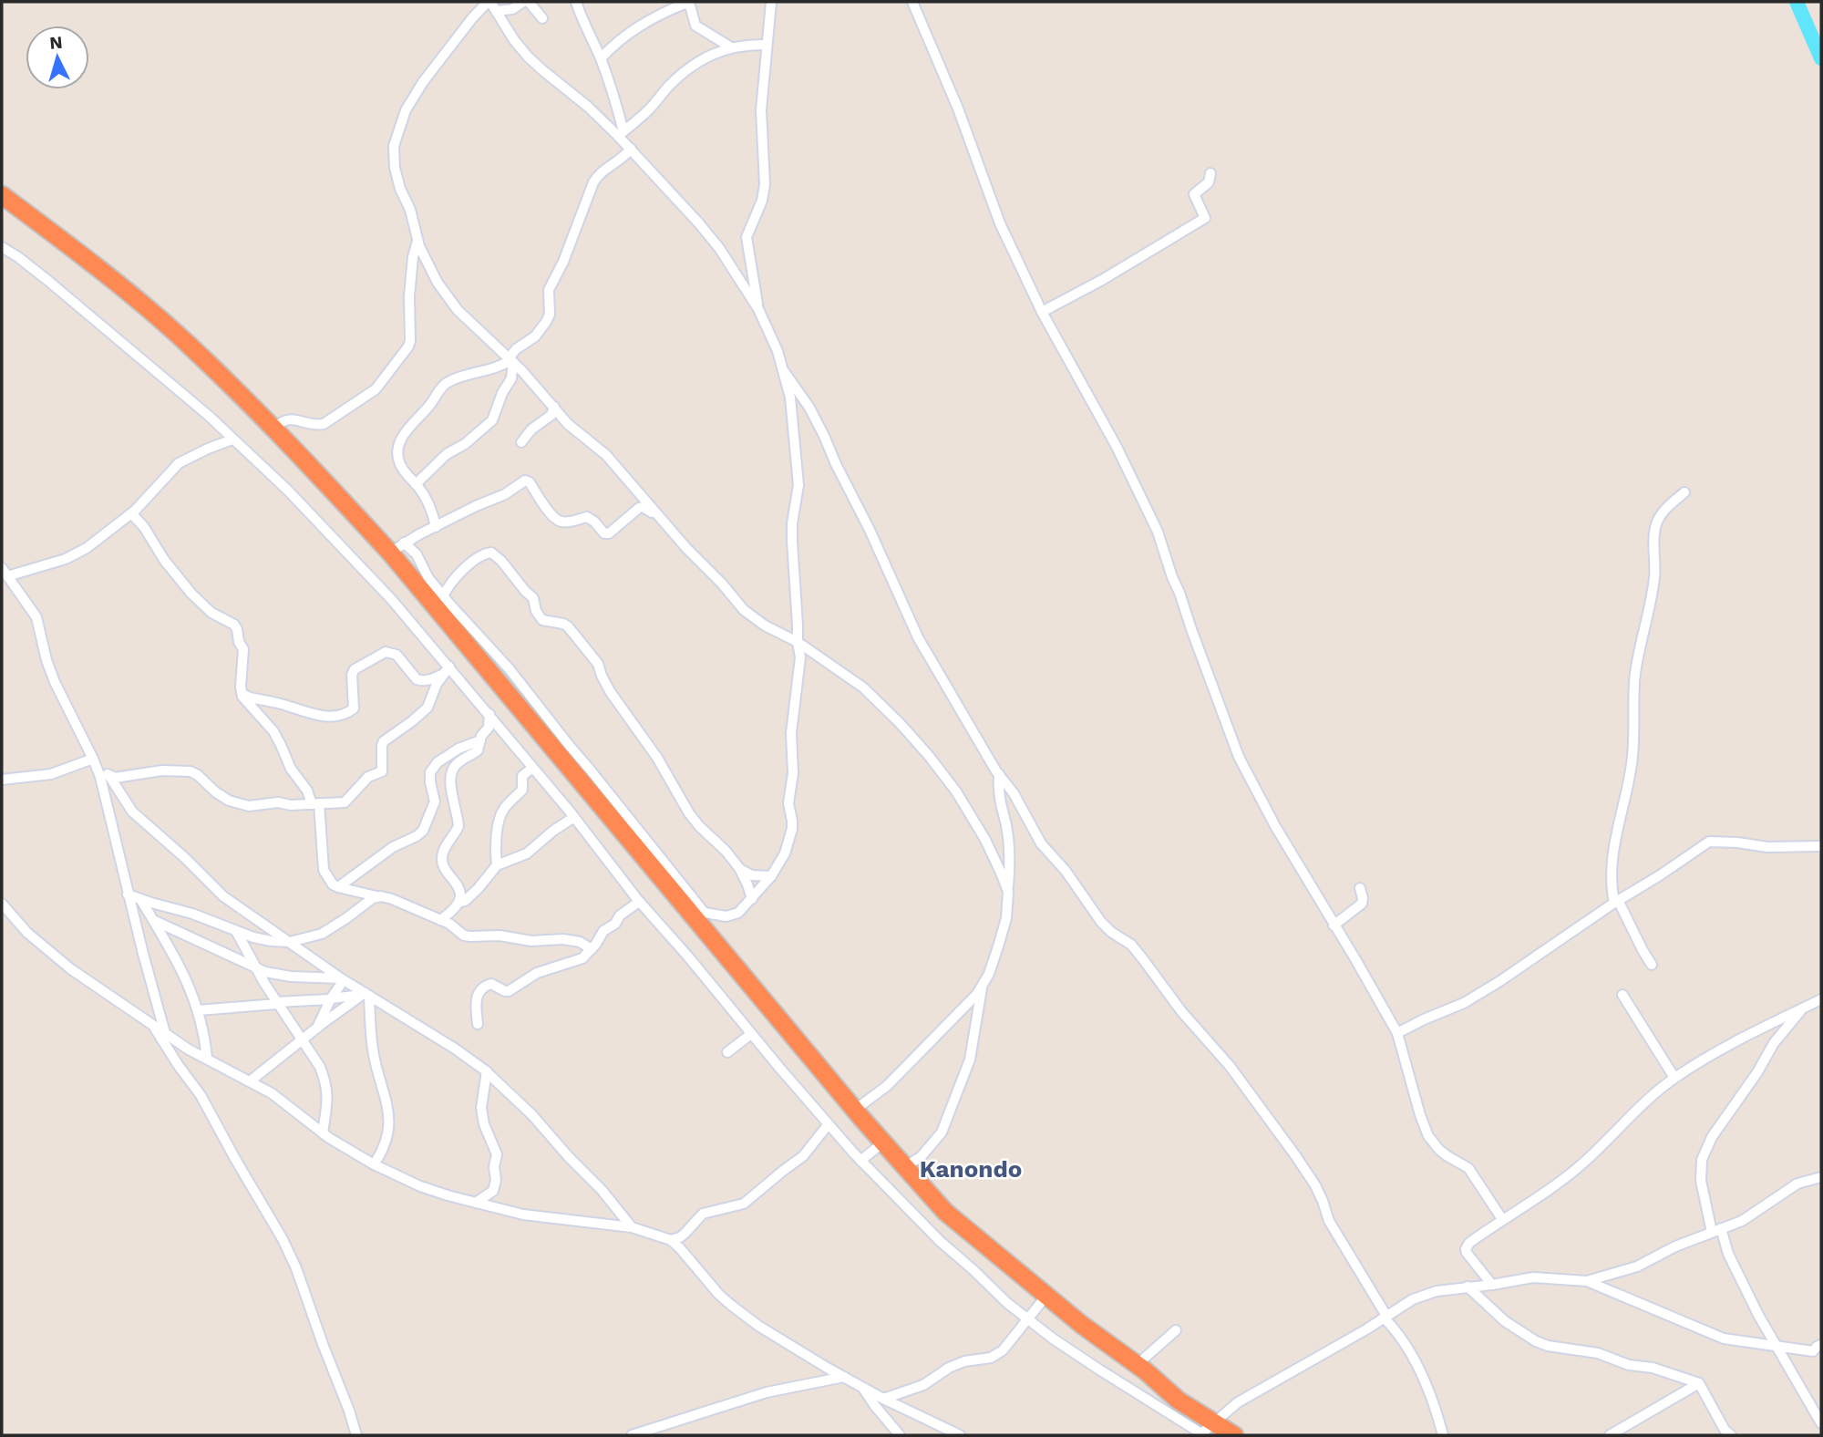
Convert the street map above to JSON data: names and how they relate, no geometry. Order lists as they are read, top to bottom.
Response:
{
  "districts": ["Kanondo"],
  "north": "top"
}
